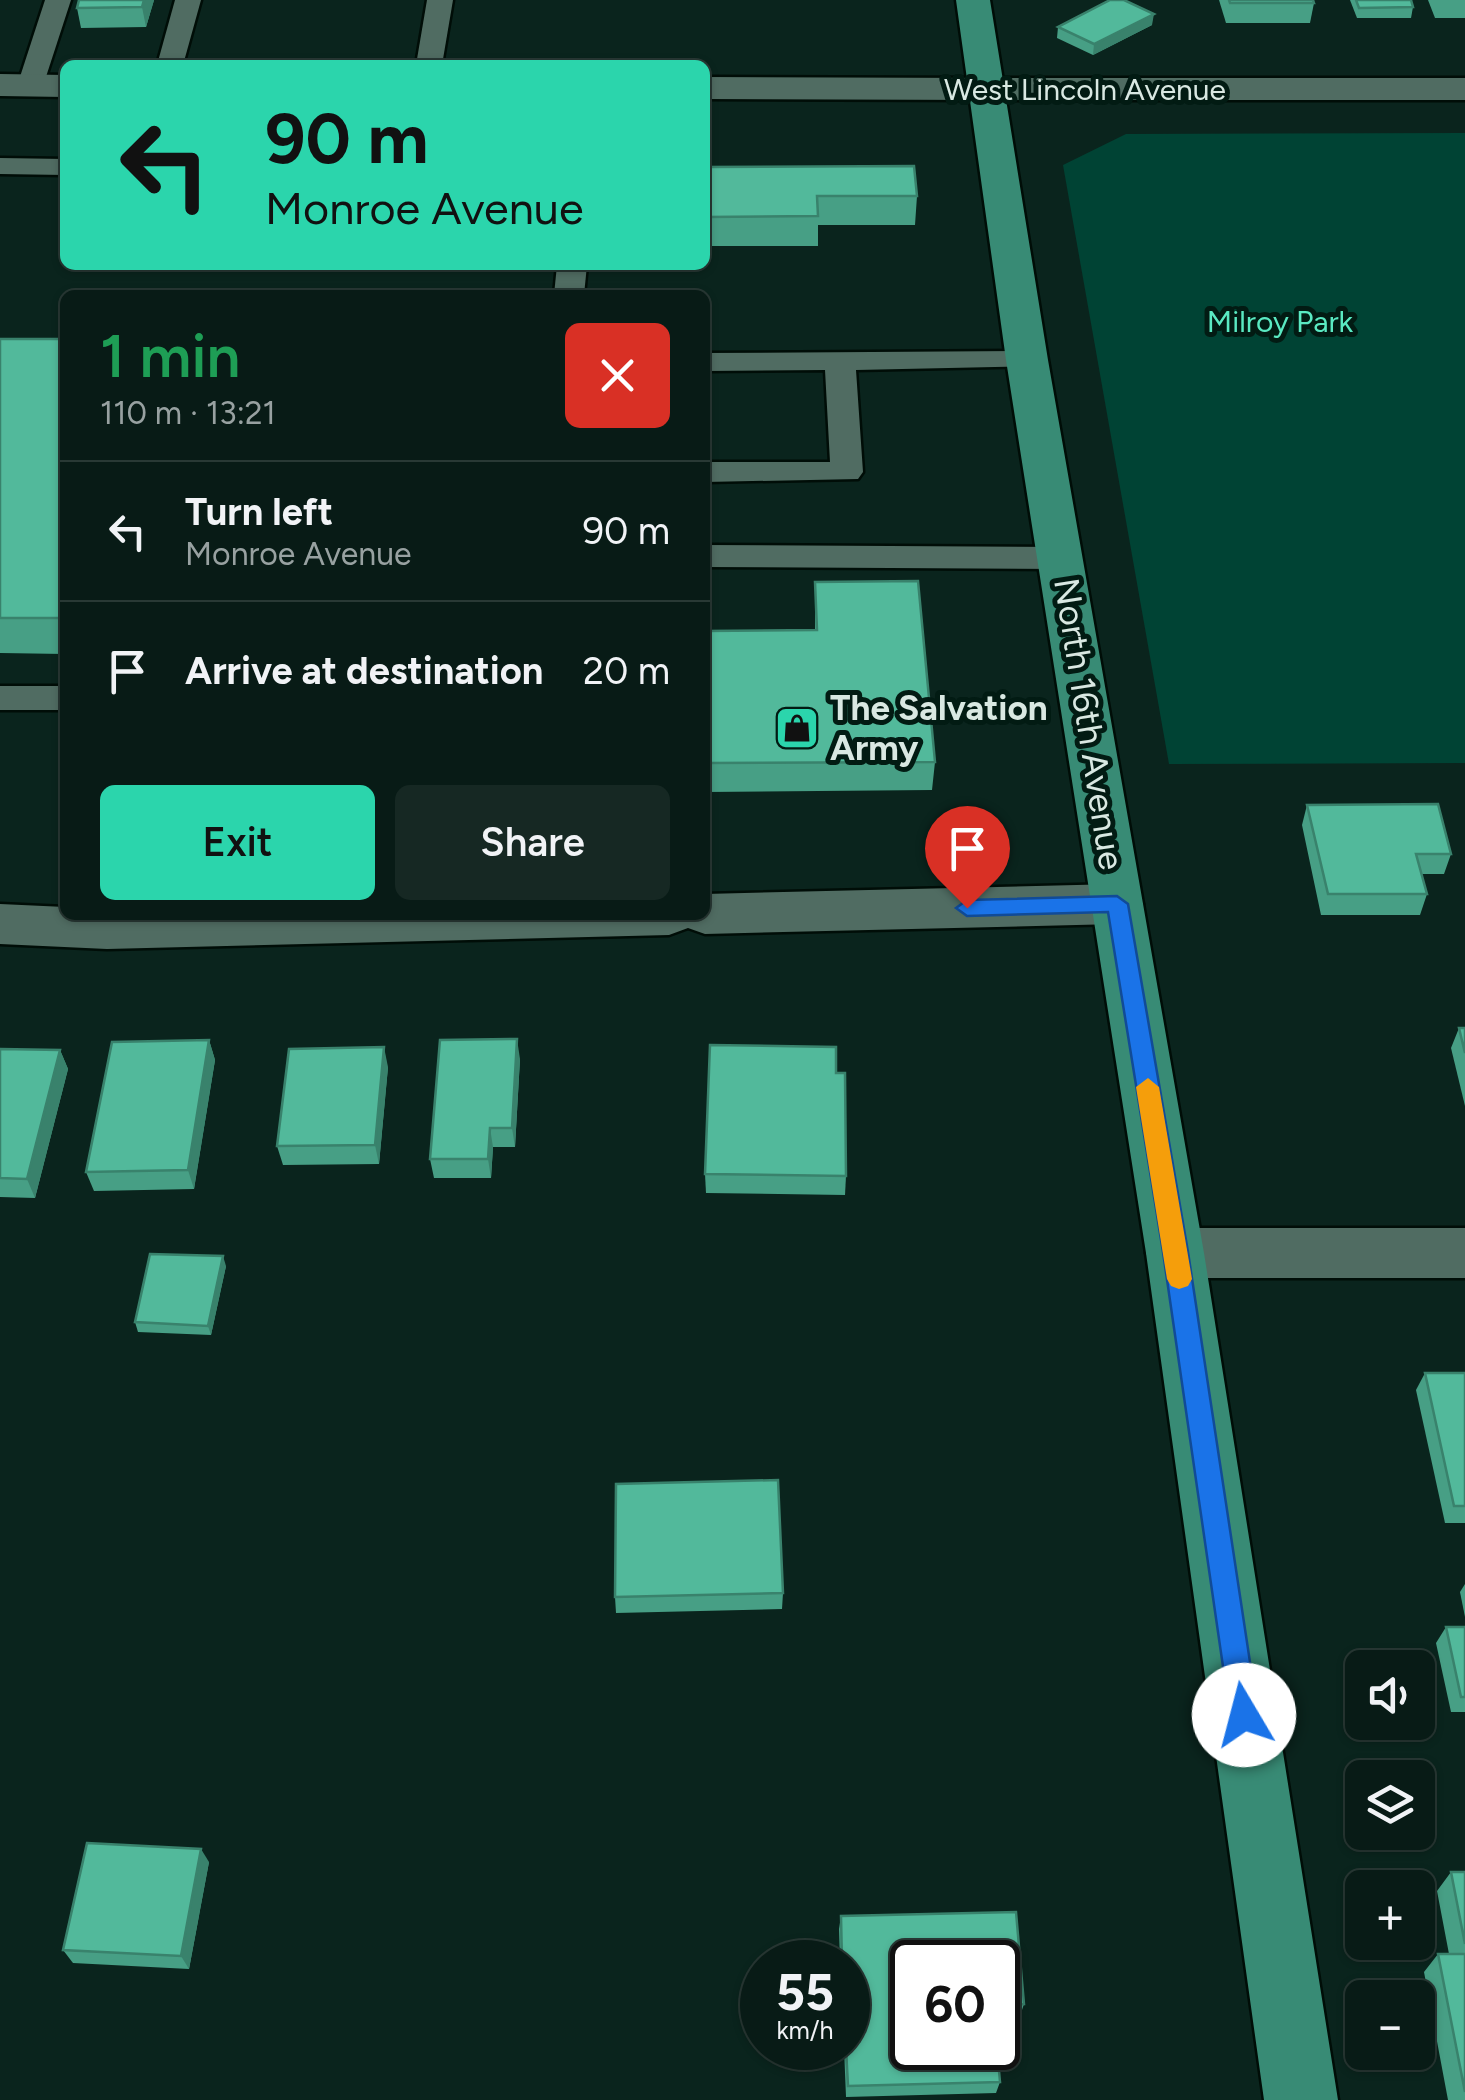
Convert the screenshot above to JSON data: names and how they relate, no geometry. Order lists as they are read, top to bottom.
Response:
{
  "streets": {
    "main road": ["North 16th Avenue"],
    "street": ["West Lincoln Avenue"]
  },
  "crossings": [
    ["West Lincoln Avenue", "North 16th Avenue"]
  ],
  "parks": ["Milroy Park"],
  "places": {
    "shop": ["The Salvation Army"]
  },
  "page": {
    "turn": ["90 m", "Monroe Avenue"],
    "heading": ["1 min", "110 m · 13:21"],
    "list": [
      {
        "name": "Turn left",
        "note": "Monroe Avenue",
        "value": "90 m"
      },
      {
        "name": "Arrive at destination",
        "value": "20 m"
      }
    ],
    "buttons": ["Exit", "Share"],
    "map_buttons": ["+", "−"],
    "speed": "55 km/h",
    "limit": "60"
  }
}
